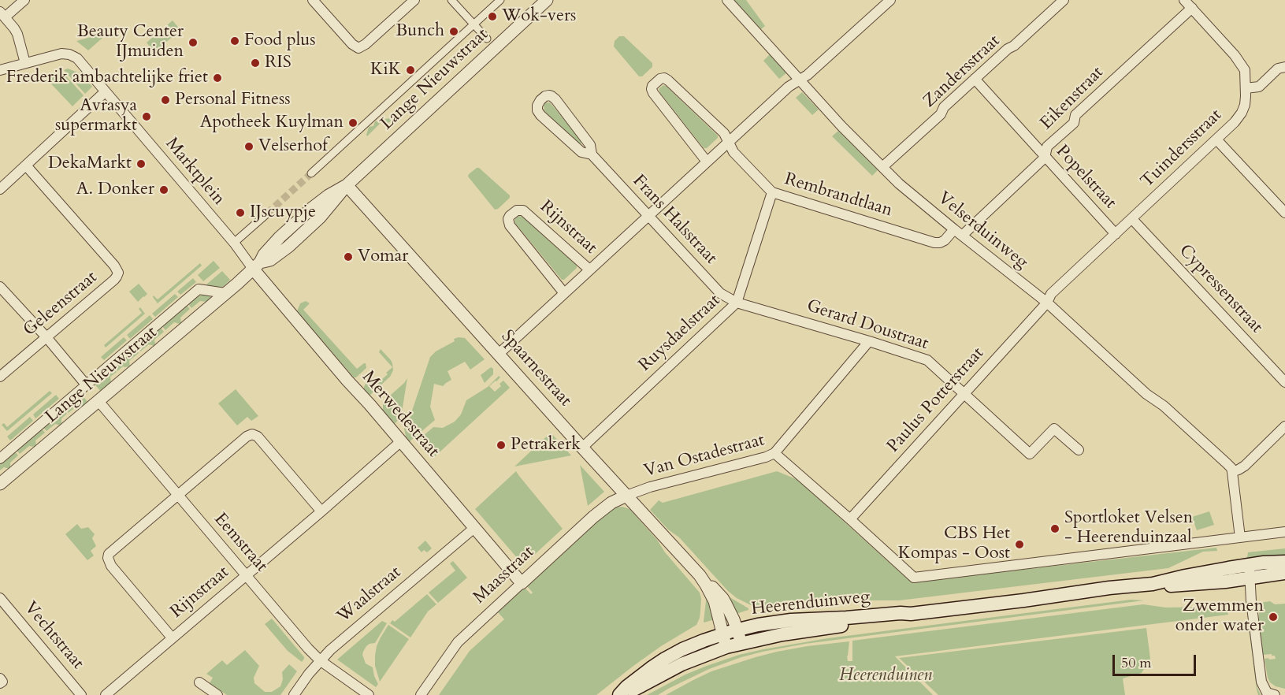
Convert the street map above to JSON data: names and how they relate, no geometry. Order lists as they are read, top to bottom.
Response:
{
  "streets": {
    "main road": ["Heerenduinweg"],
    "street": [
      "Zandersstraat",
      "Lange Nieuwstraat",
      "Eikenstraat",
      "Tuindersstraat",
      "Marktplein",
      "Popelstraat",
      "Rembrandtlaan",
      "Frans Halsstraat",
      "Rijnstraat",
      "Velserduinweg",
      "Cypressenstraat",
      "Geleenstraat",
      "Gerard Doustraat",
      "Ruysdaelstraat",
      "Spaarnestraat",
      "Paulus Potterstraat",
      "Merwedestraat",
      "Van Ostadestraat",
      "Eemstraat",
      "Maasstraat",
      "Waalstraat",
      "Vechtstraat"
    ]
  },
  "crossings": [
    ["Zandersstraat", "Popelstraat"],
    ["Zandersstraat", "Velserduinweg"],
    ["Lange Nieuwstraat", "Marktplein"],
    ["Lange Nieuwstraat", "Spaarnestraat"],
    ["Lange Nieuwstraat", "Merwedestraat"],
    ["Lange Nieuwstraat", "Eemstraat"],
    ["Eikenstraat", "Tuindersstraat"],
    ["Eikenstraat", "Popelstraat"],
    ["Eikenstraat", "Rembrandtlaan"],
    ["Eikenstraat", "Velserduinweg"],
    ["Tuindersstraat", "Popelstraat"],
    ["Tuindersstraat", "Velserduinweg"],
    ["Tuindersstraat", "Cypressenstraat"],
    ["Tuindersstraat", "Paulus Potterstraat"],
    ["Marktplein", "Merwedestraat"],
    ["Rembrandtlaan", "Rijnstraat"],
    ["Rembrandtlaan", "Velserduinweg"],
    ["Rembrandtlaan", "Ruysdaelstraat"],
    ["Frans Halsstraat", "Rijnstraat"],
    ["Frans Halsstraat", "Gerard Doustraat"],
    ["Frans Halsstraat", "Ruysdaelstraat"],
    ["Rijnstraat", "Velserduinweg"],
    ["Rijnstraat", "Spaarnestraat"],
    ["Rijnstraat", "Merwedestraat"],
    ["Rijnstraat", "Eemstraat"],
    ["Velserduinweg", "Paulus Potterstraat"],
    ["Gerard Doustraat", "Ruysdaelstraat"],
    ["Gerard Doustraat", "Paulus Potterstraat"],
    ["Ruysdaelstraat", "Spaarnestraat"],
    ["Spaarnestraat", "Van Ostadestraat"],
    ["Spaarnestraat", "Maasstraat"],
    ["Spaarnestraat", "Heerenduinweg"],
    ["Paulus Potterstraat", "Van Ostadestraat"],
    ["Merwedestraat", "Maasstraat"],
    ["Merwedestraat", "Waalstraat"],
    ["Van Ostadestraat", "Maasstraat"],
    ["Eemstraat", "Waalstraat"]
  ],
  "parks": ["Heerenduinen"],
  "places": [
    "Wok-vers",
    "Bunch",
    "Food plus",
    "Beauty Center IJmuiden",
    "RIS",
    "KiK",
    "Frederik ambachtelijke friet",
    "Personal Fitness",
    "Avrasya supermarkt",
    "Apotheek Kuylman",
    "Velserhof",
    "DekaMarkt",
    "A. Donker",
    "IJscuypje",
    "Vomar",
    "Petrakerk",
    "Sportloket Velsen - Heerenduinzaal",
    "CBS Het Kompas - Oost",
    "Zwemmen onder water"
  ],
  "scale_bar": "50 m"
}
